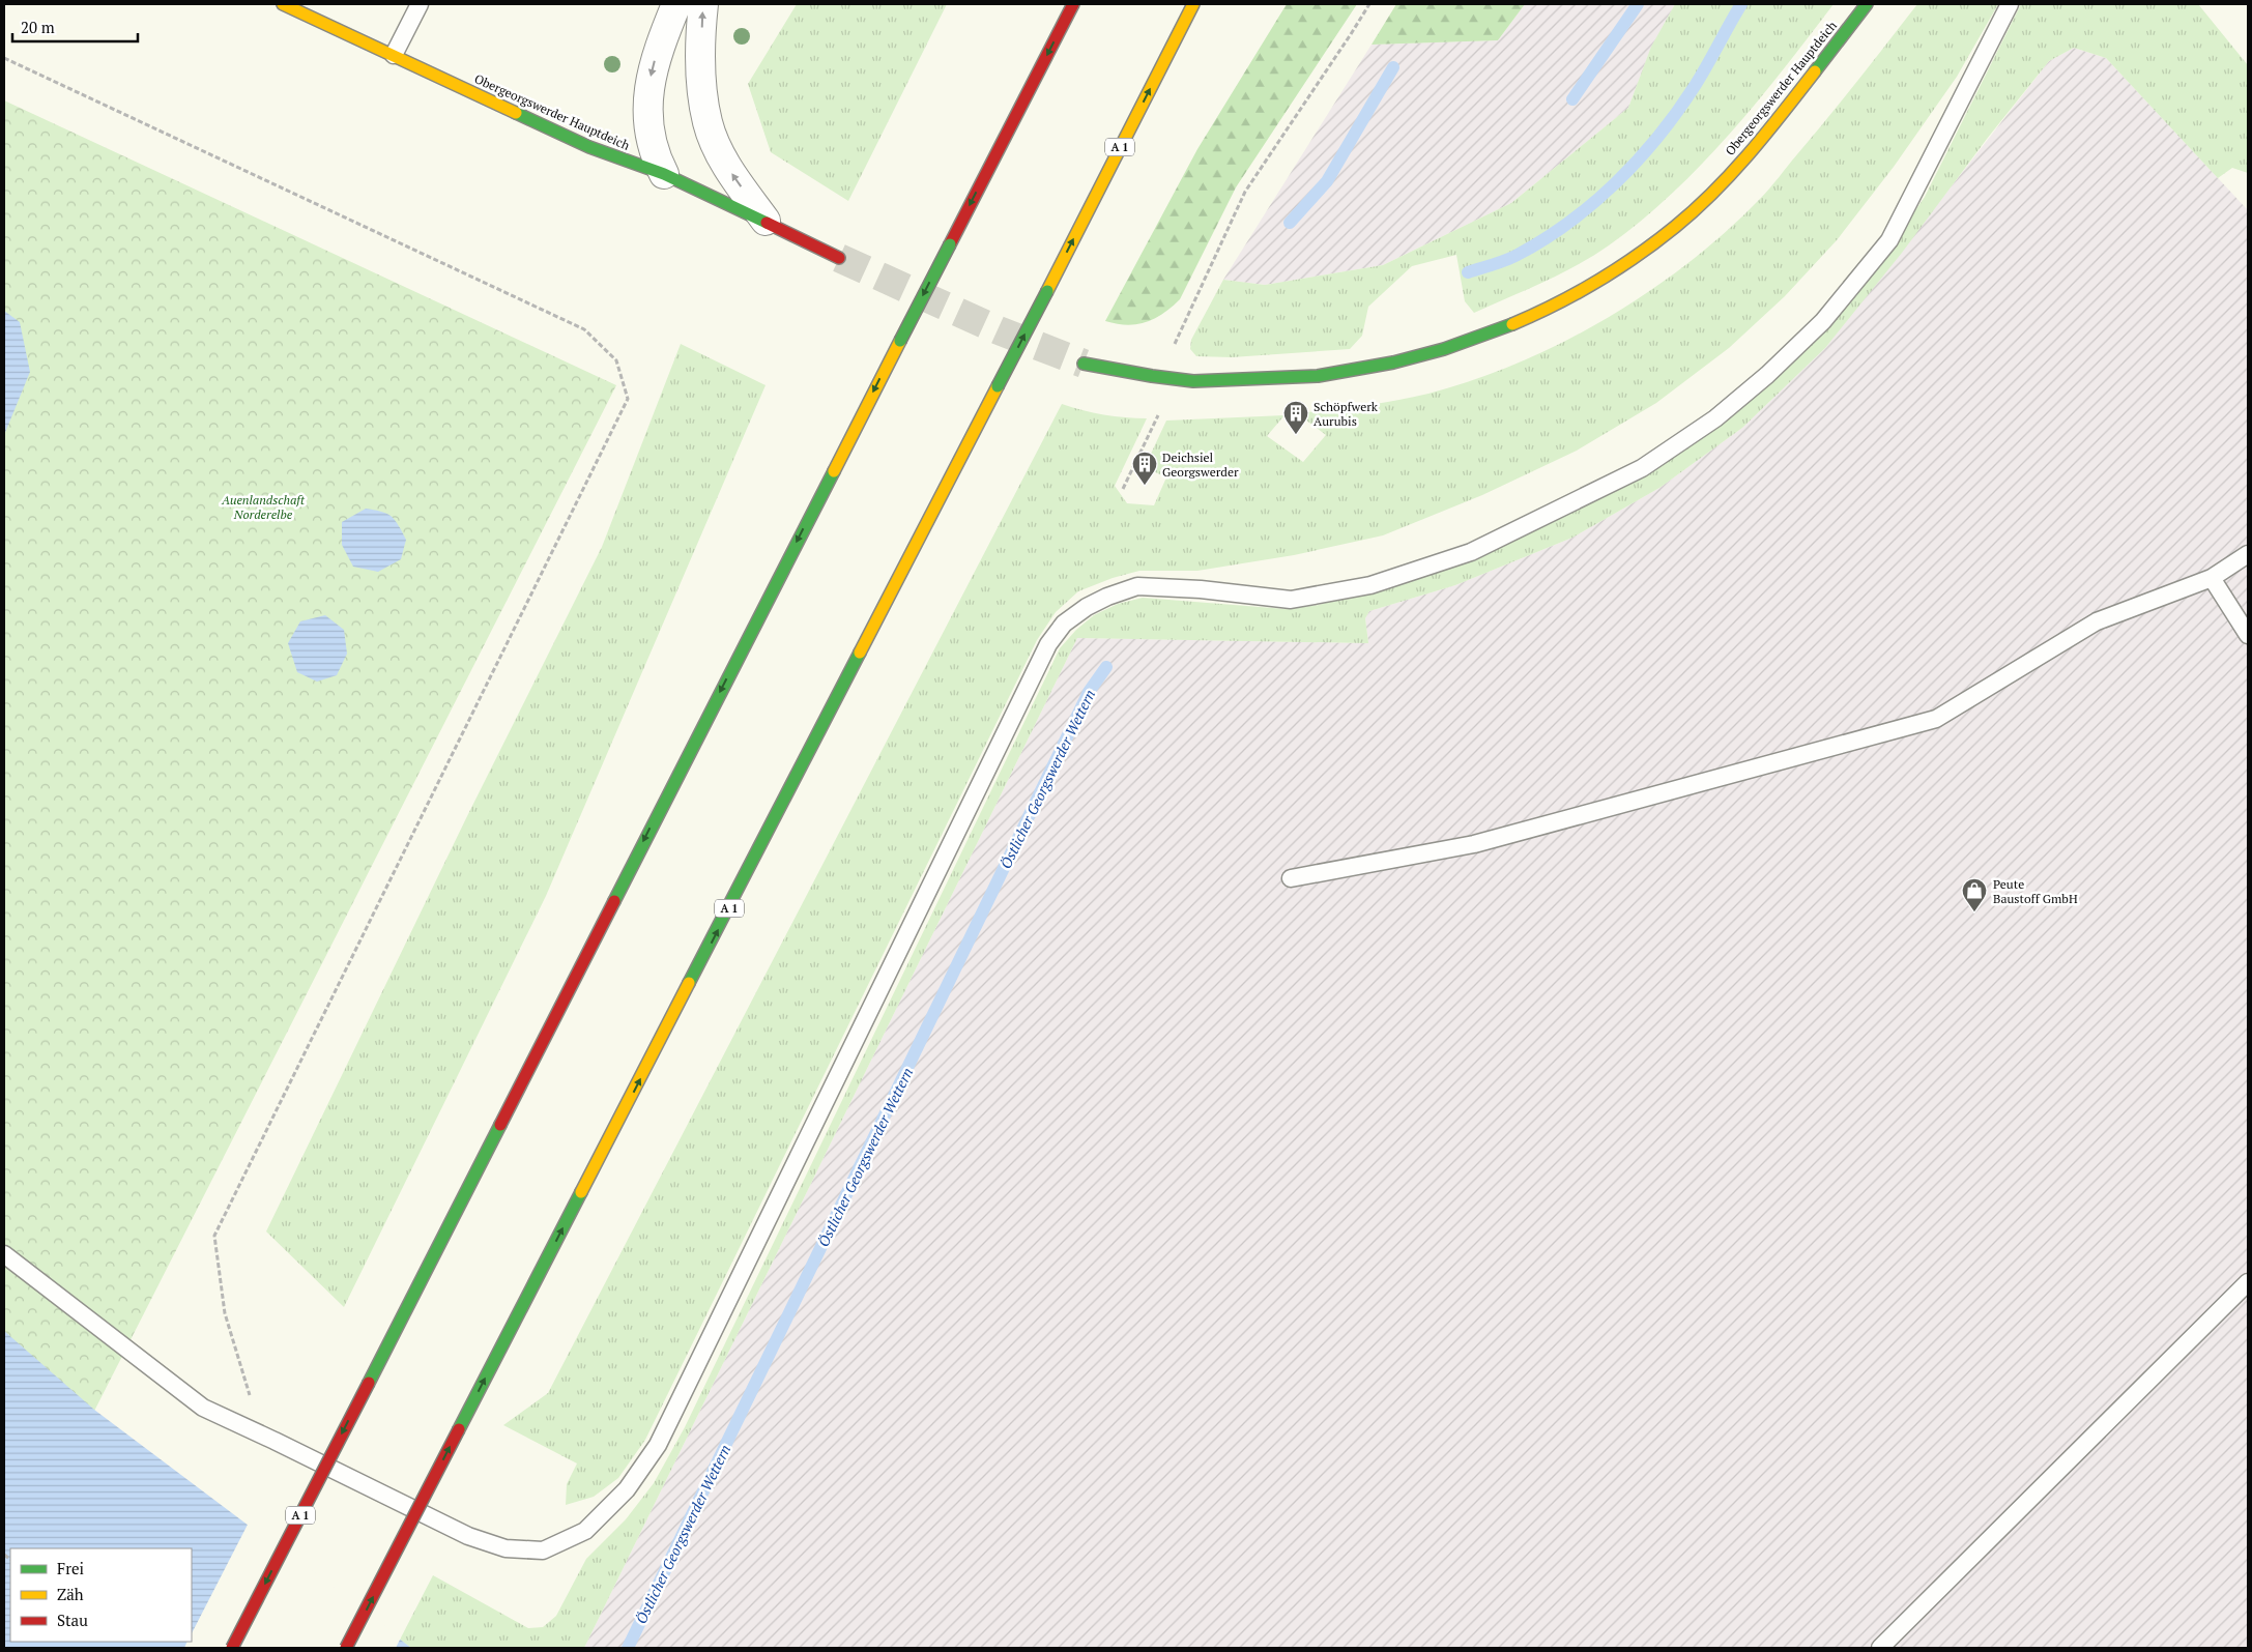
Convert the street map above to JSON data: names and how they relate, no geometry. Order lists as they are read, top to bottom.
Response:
{
  "streets": {
    "main road": ["Obergeorgswerder Hauptdeich", "A 1"]
  },
  "water": ["Östlicher Georgswerder Wettern"],
  "parks": ["Auenlandschaft Norderelbe"],
  "places": {
    "building": ["Schöpfwerk Aurubis", "Deichsiel Georgswerder"],
    "shop": ["Peute Baustoff GmbH"]
  },
  "legend": ["Frei", "Zäh", "Stau"],
  "scale_bar": "20 m"
}
